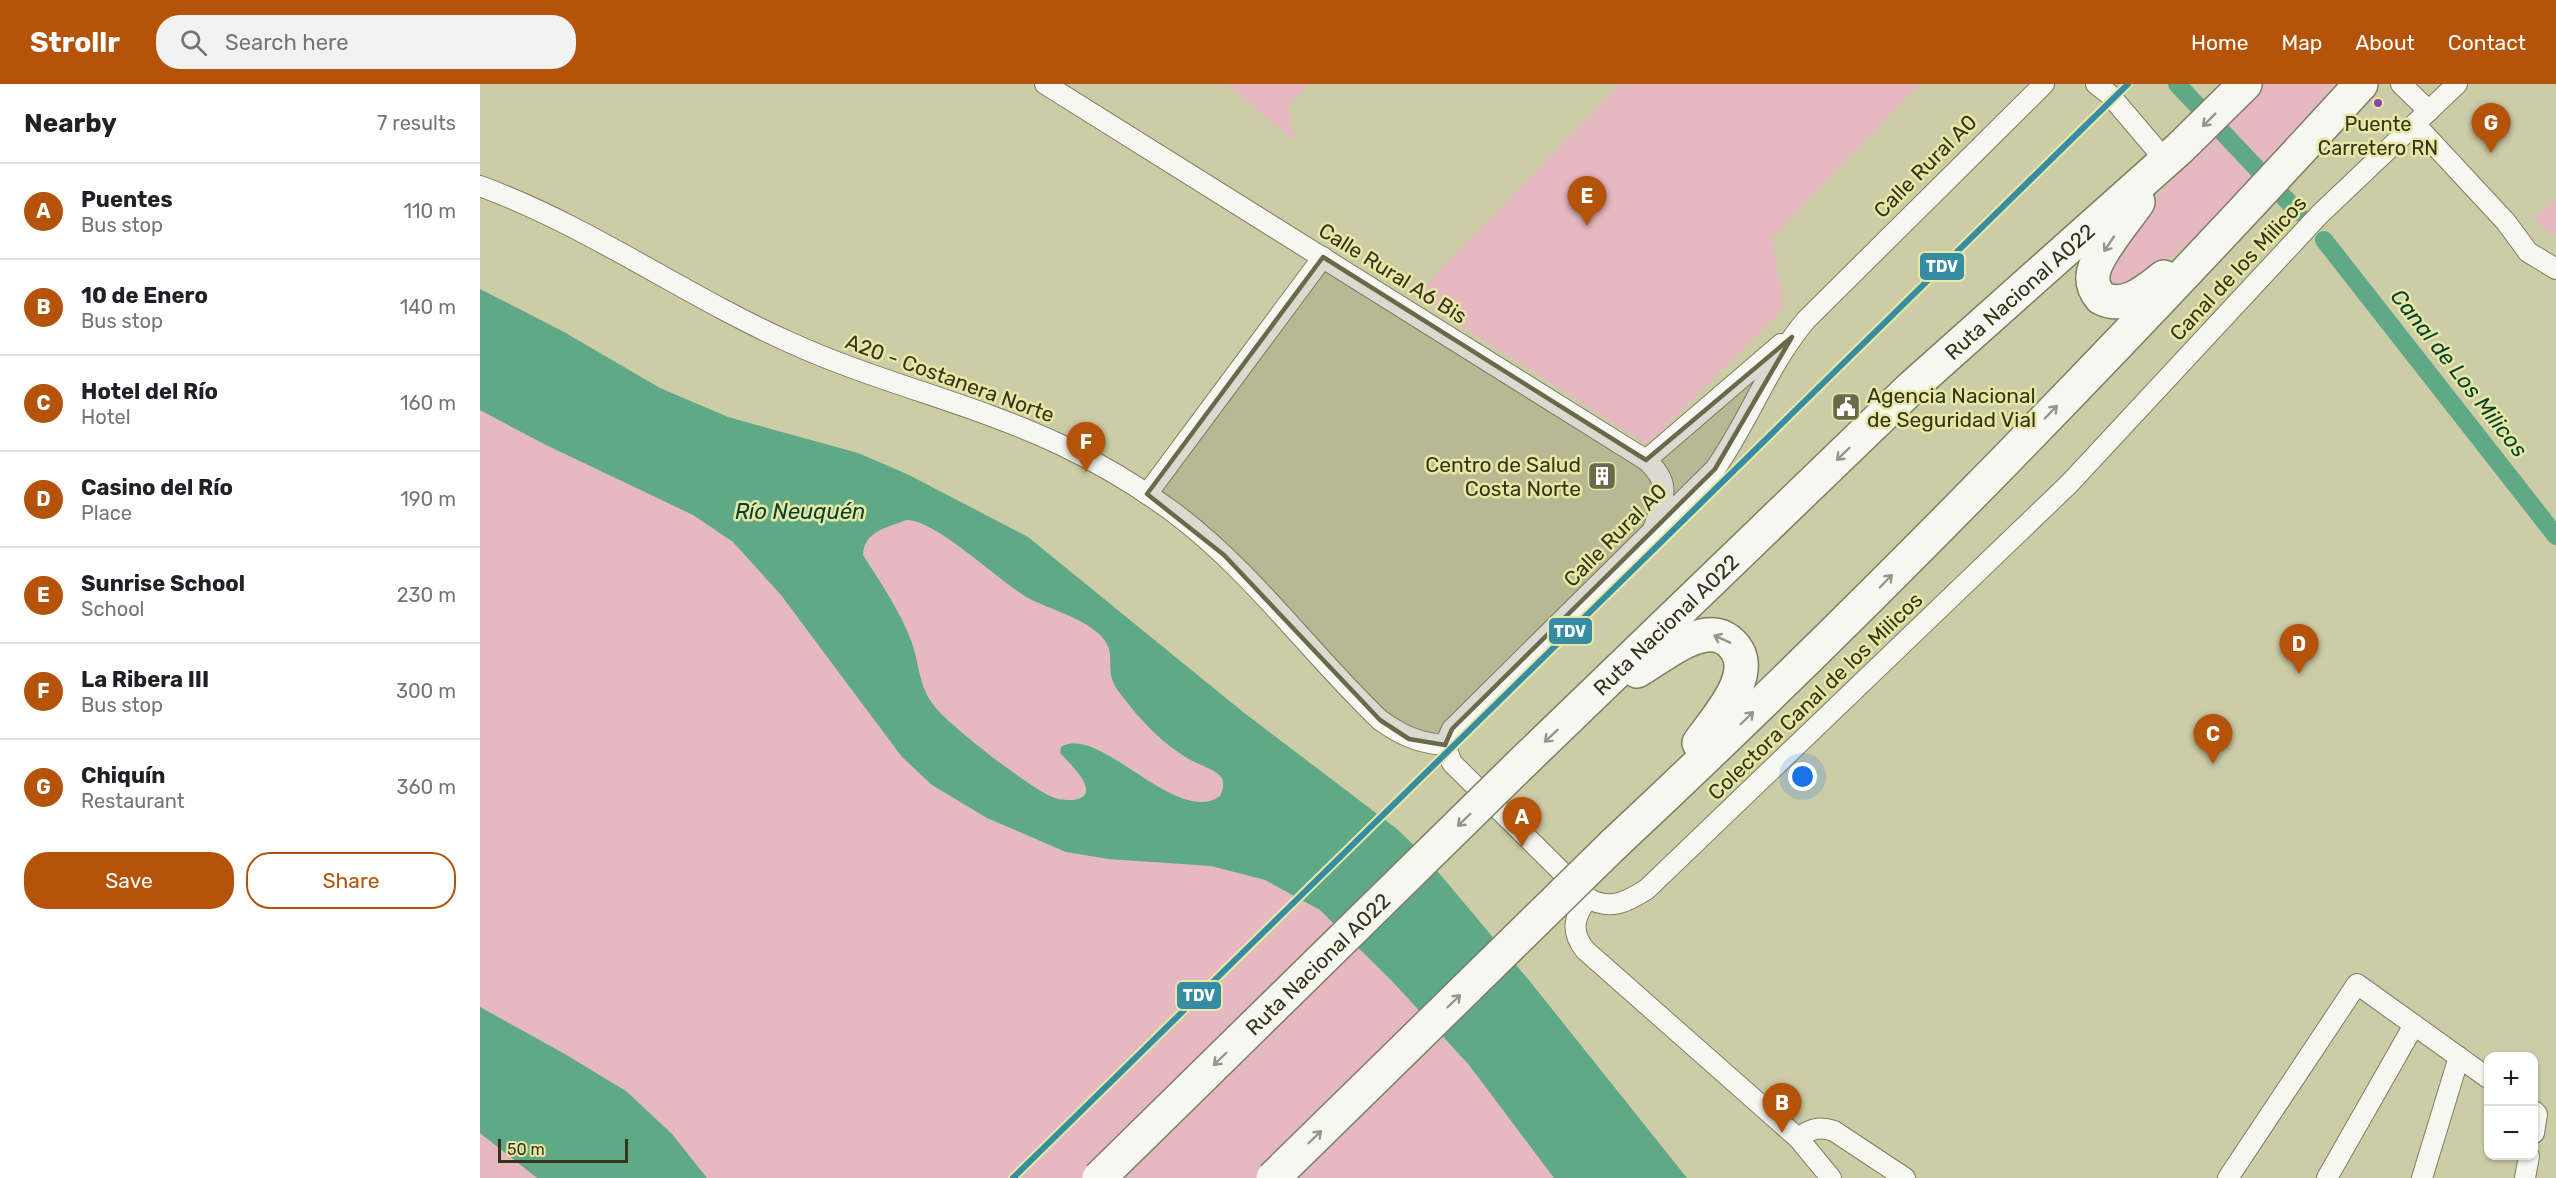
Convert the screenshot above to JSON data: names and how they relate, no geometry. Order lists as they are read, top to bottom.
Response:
{
  "streets": {
    "highway": ["Ruta Nacional A022"],
    "street": [
      "Calle Rural A0",
      "Canal de los Milicos",
      "Calle Rural A6 Bis",
      "A20 - Costanera Norte",
      "Colectora Canal de los Milicos"
    ]
  },
  "crossings": [
    ["Calle Rural A0", "Calle Rural A6 Bis"],
    ["Calle Rural A0", "A20 - Costanera Norte"],
    ["Canal de los Milicos", "Colectora Canal de los Milicos"]
  ],
  "water": ["Canal de Los Milicos", "Río Neuquén"],
  "places": {
    "other": ["Puente Carretero RN"],
    "public building": ["Agencia Nacional de Seguridad Vial"],
    "building": ["Centro de Salud Costa Norte"]
  },
  "lines": ["transit line TDV"],
  "scale_bar": "50 m",
  "page": {
    "header": "Strollr",
    "search": "Search here",
    "nav": [
      "Home",
      "Map",
      "About",
      "Contact"
    ],
    "heading": ["Nearby", "7 results"],
    "pins": [
      "G",
      "E",
      "F",
      "D",
      "C",
      "A",
      "B"
    ],
    "list": [
      {
        "mark": "A",
        "name": "Puentes",
        "note": "Bus stop",
        "value": "110 m"
      },
      {
        "mark": "B",
        "name": "10 de Enero",
        "note": "Bus stop",
        "value": "140 m"
      },
      {
        "mark": "C",
        "name": "Hotel del Río",
        "note": "Hotel",
        "value": "160 m"
      },
      {
        "mark": "D",
        "name": "Casino del Río",
        "note": "Place",
        "value": "190 m"
      },
      {
        "mark": "E",
        "name": "Sunrise School",
        "note": "School",
        "value": "230 m"
      },
      {
        "mark": "F",
        "name": "La Ribera III",
        "note": "Bus stop",
        "value": "300 m"
      },
      {
        "mark": "G",
        "name": "Chiquín",
        "note": "Restaurant",
        "value": "360 m"
      }
    ],
    "buttons": ["Save", "Share"],
    "map_buttons": ["+", "−"],
    "scale": "50 m"
  }
}
